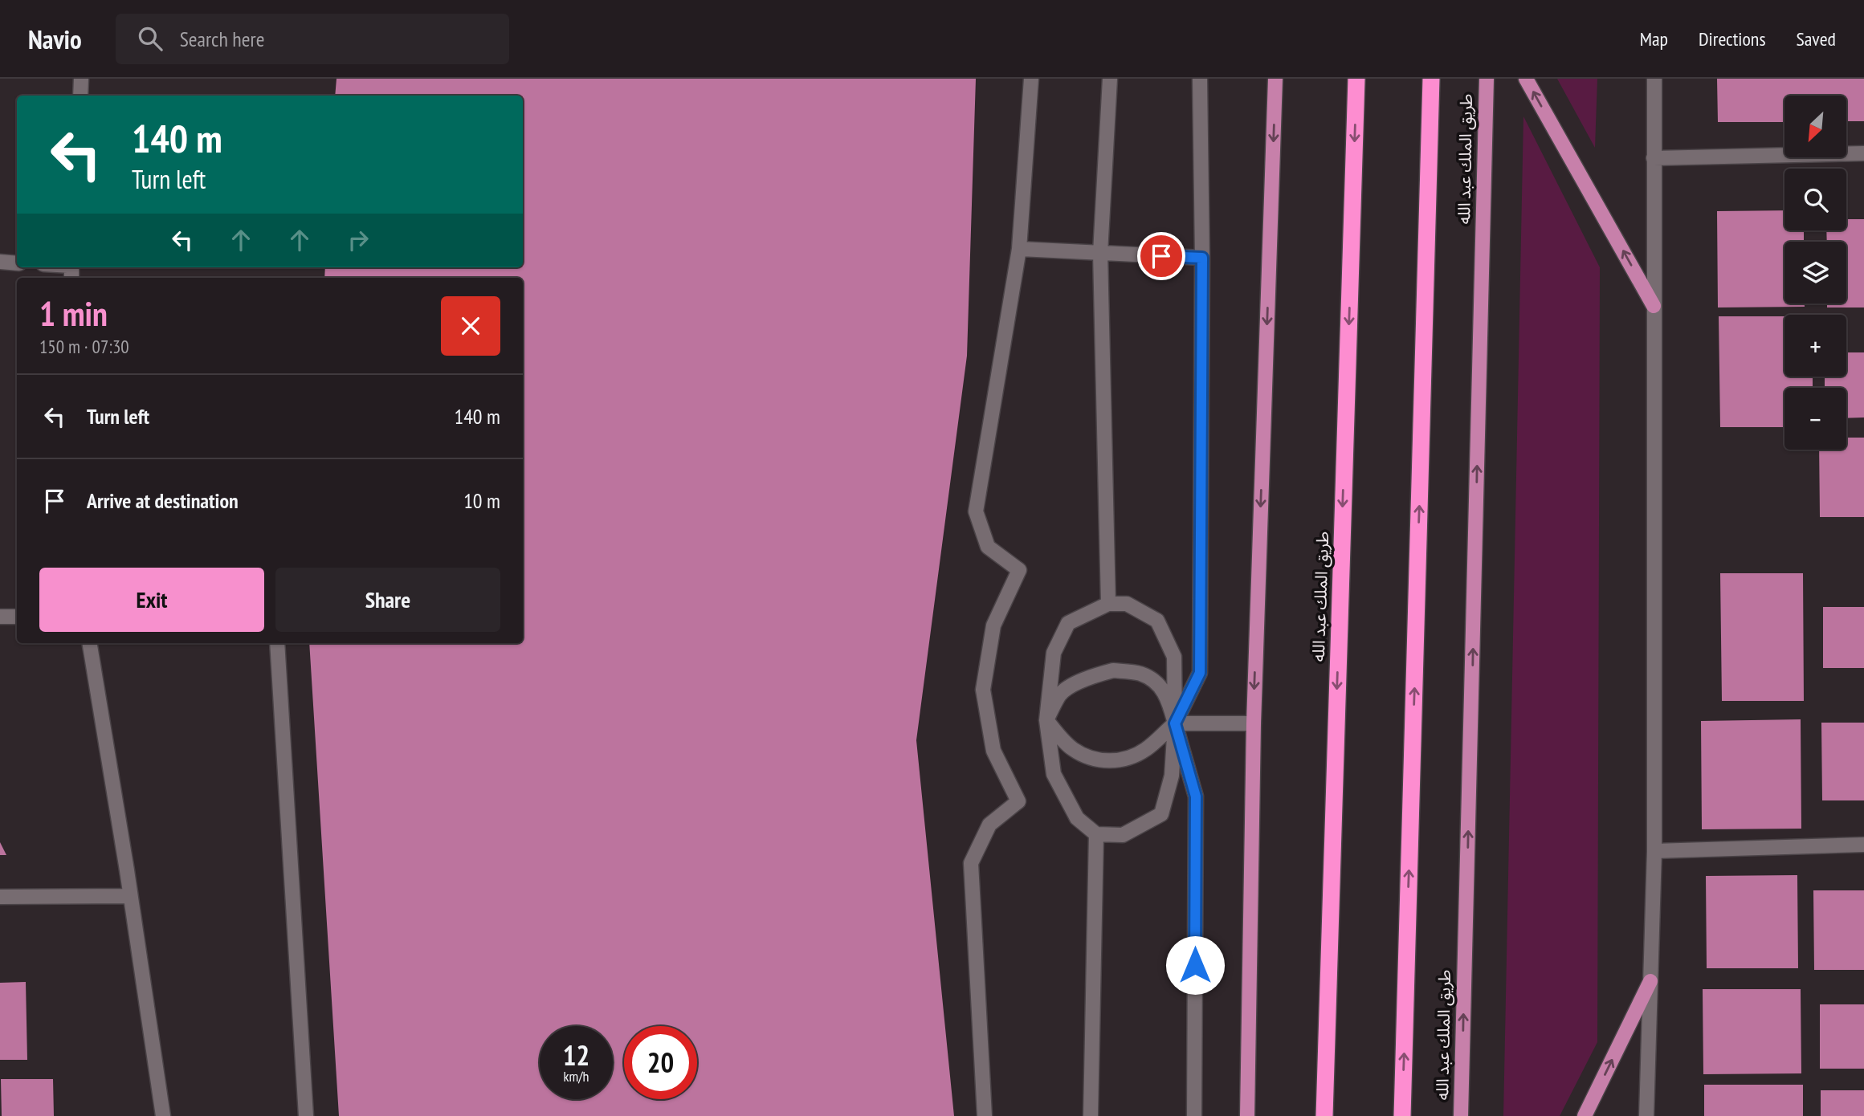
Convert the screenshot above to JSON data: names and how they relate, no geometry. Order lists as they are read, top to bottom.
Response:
{
  "streets": {
    "highway": ["طريق الملك عبد الله"]
  },
  "north": "bottom left",
  "page": {
    "header": "Navio",
    "search": "Search here",
    "nav": ["Map", "Directions", "Saved"],
    "map_buttons": ["+", "−"],
    "turn": ["140 m", "Turn left"],
    "heading": ["1 min", "150 m · 07:30"],
    "list": [
      {
        "name": "Turn left",
        "value": "140 m"
      },
      {
        "name": "Arrive at destination",
        "value": "10 m"
      }
    ],
    "buttons": ["Exit", "Share"],
    "speed": "12 km/h",
    "limit": "20"
  }
}
